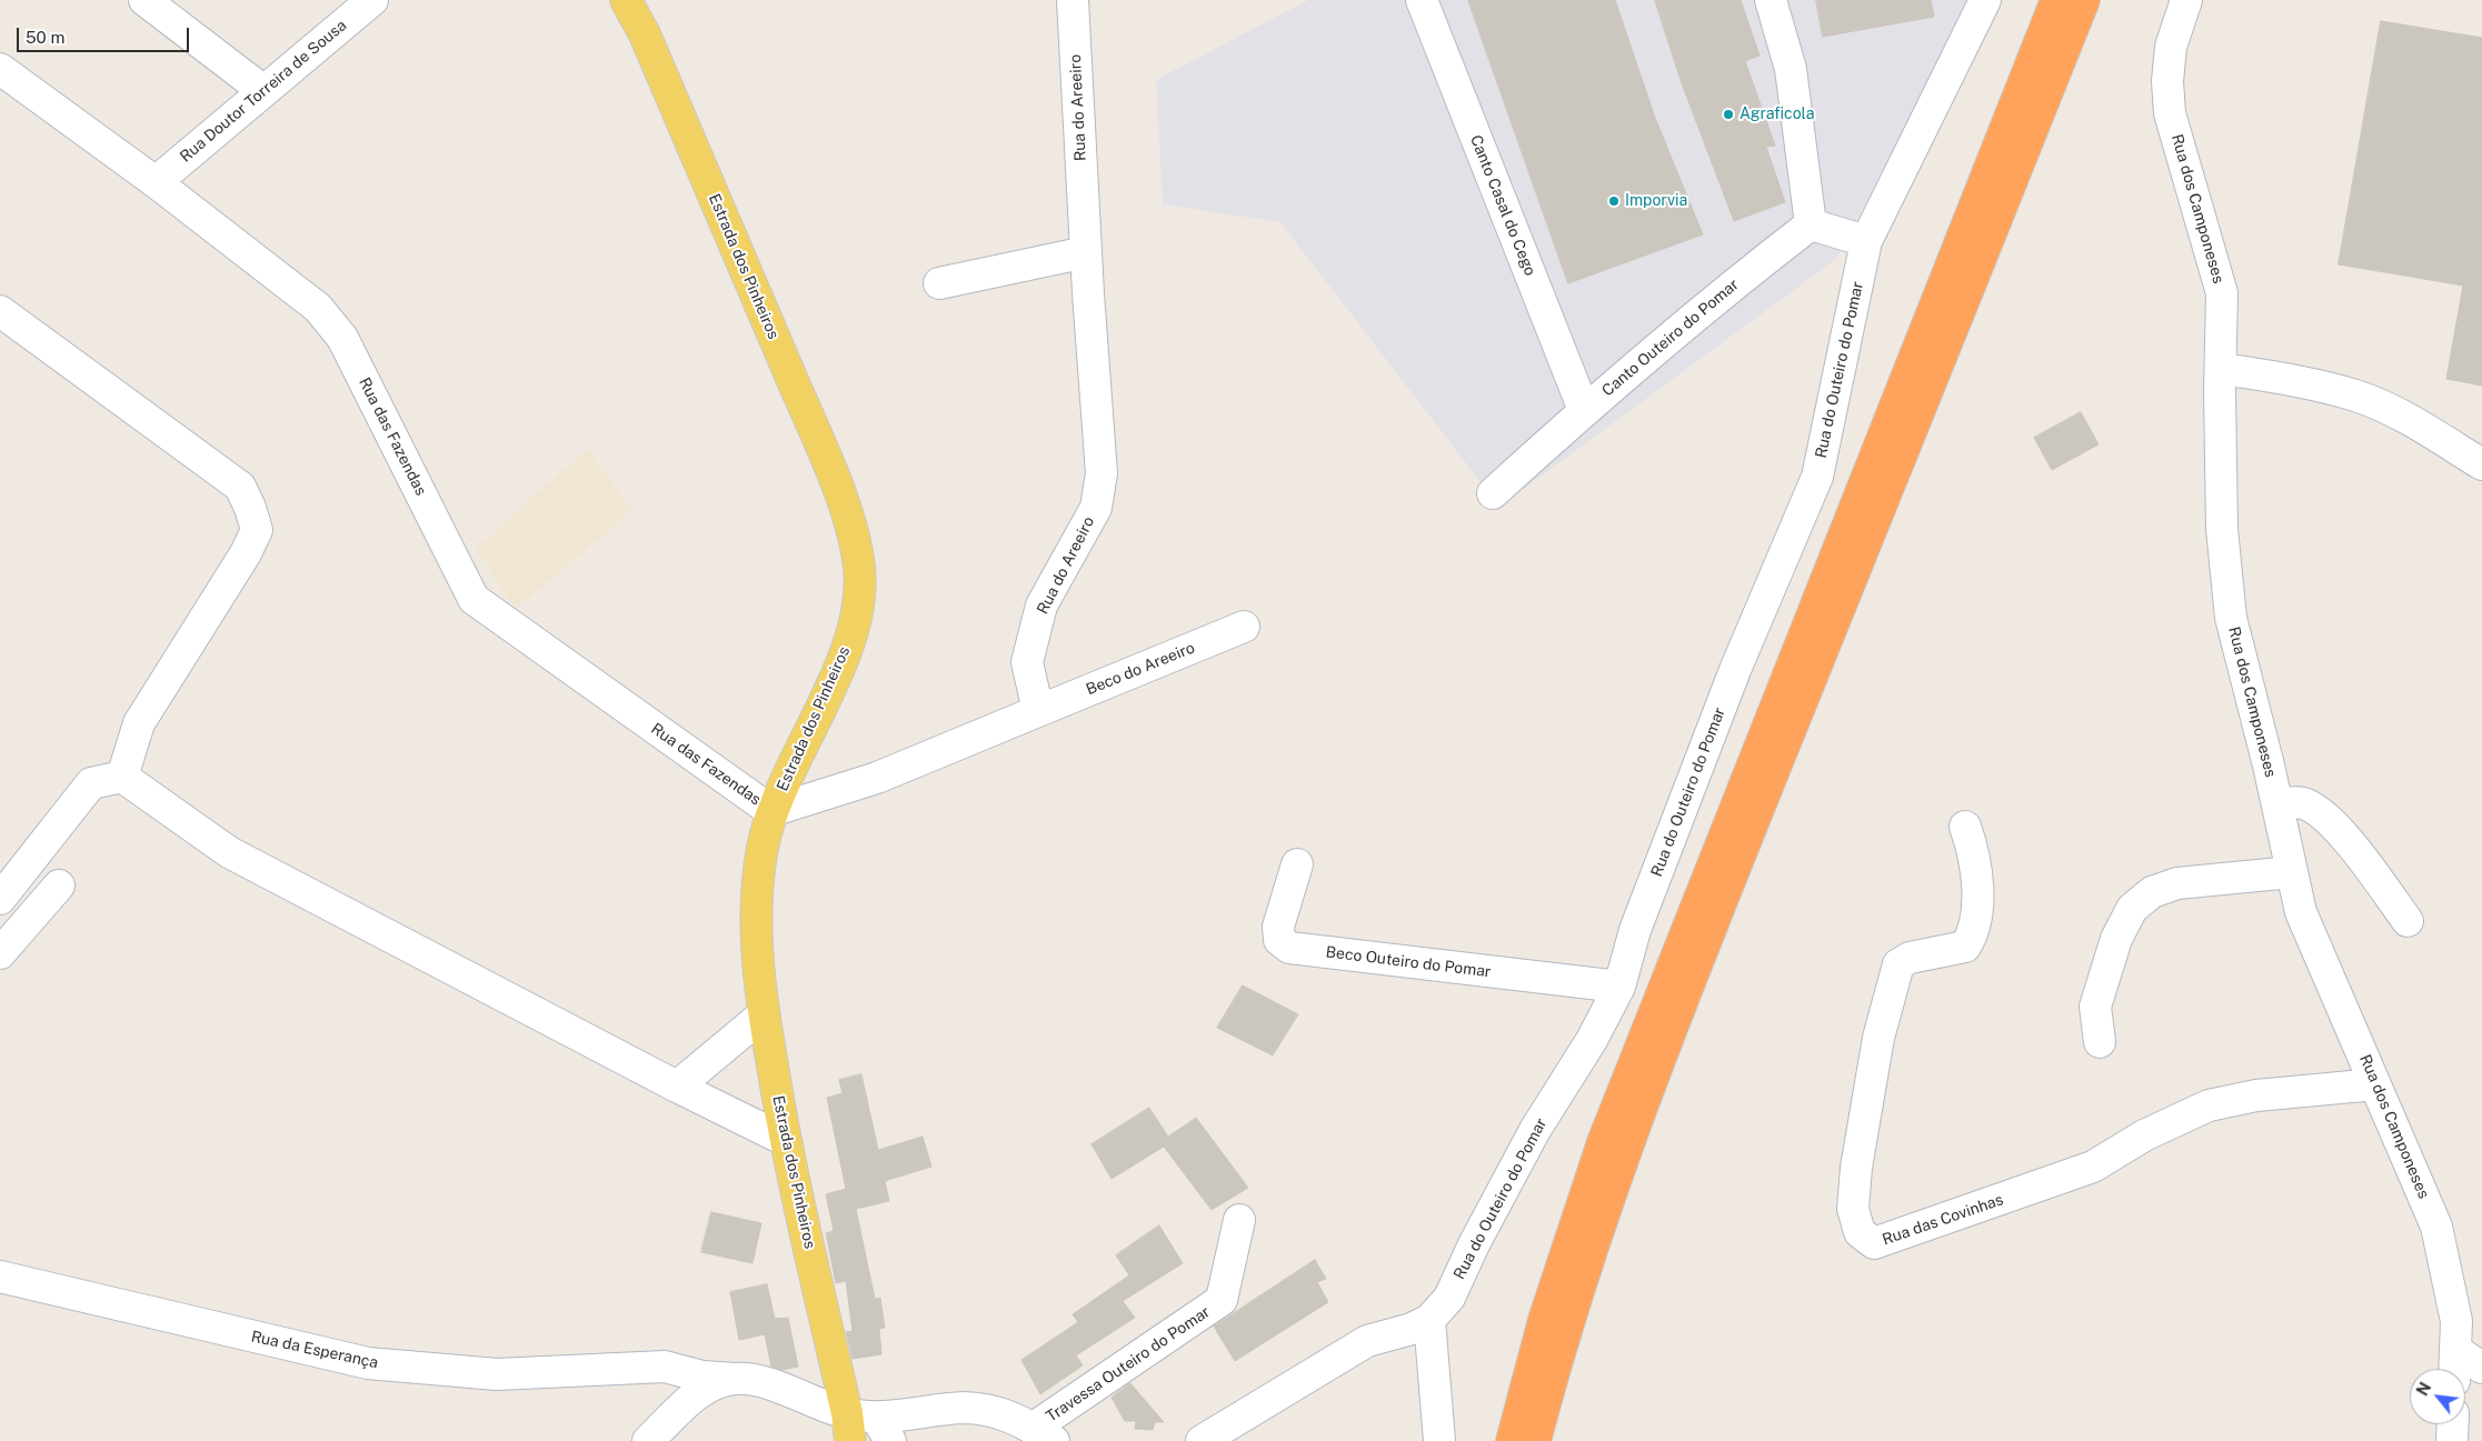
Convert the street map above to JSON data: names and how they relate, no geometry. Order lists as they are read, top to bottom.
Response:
{
  "streets": {
    "main road": ["Estrada dos Pinheiros"],
    "street": [
      "Rua Doutor Torreira de Sousa",
      "Rua do Areeiro",
      "Canto Casal do Cego",
      "Rua dos Camponeses",
      "Canto Outeiro do Pomar",
      "Rua do Outeiro do Pomar",
      "Rua das Fazendas",
      "Beco do Areeiro",
      "Beco Outeiro do Pomar",
      "Rua das Covinhas",
      "Rua da Esperança",
      "Travessa Outeiro do Pomar"
    ]
  },
  "crossings": [
    ["Rua Doutor Torreira de Sousa", "Rua das Fazendas"],
    ["Rua do Areeiro", "Beco do Areeiro"],
    ["Canto Casal do Cego", "Canto Outeiro do Pomar"],
    ["Rua dos Camponeses", "Rua das Covinhas"],
    ["Estrada dos Pinheiros", "Rua das Fazendas"],
    ["Estrada dos Pinheiros", "Rua da Esperança"],
    ["Rua do Outeiro do Pomar", "Beco Outeiro do Pomar"]
  ],
  "places": ["Agraficola", "Imporvia"],
  "scale_bar": "50 m",
  "north": "top left"
}
